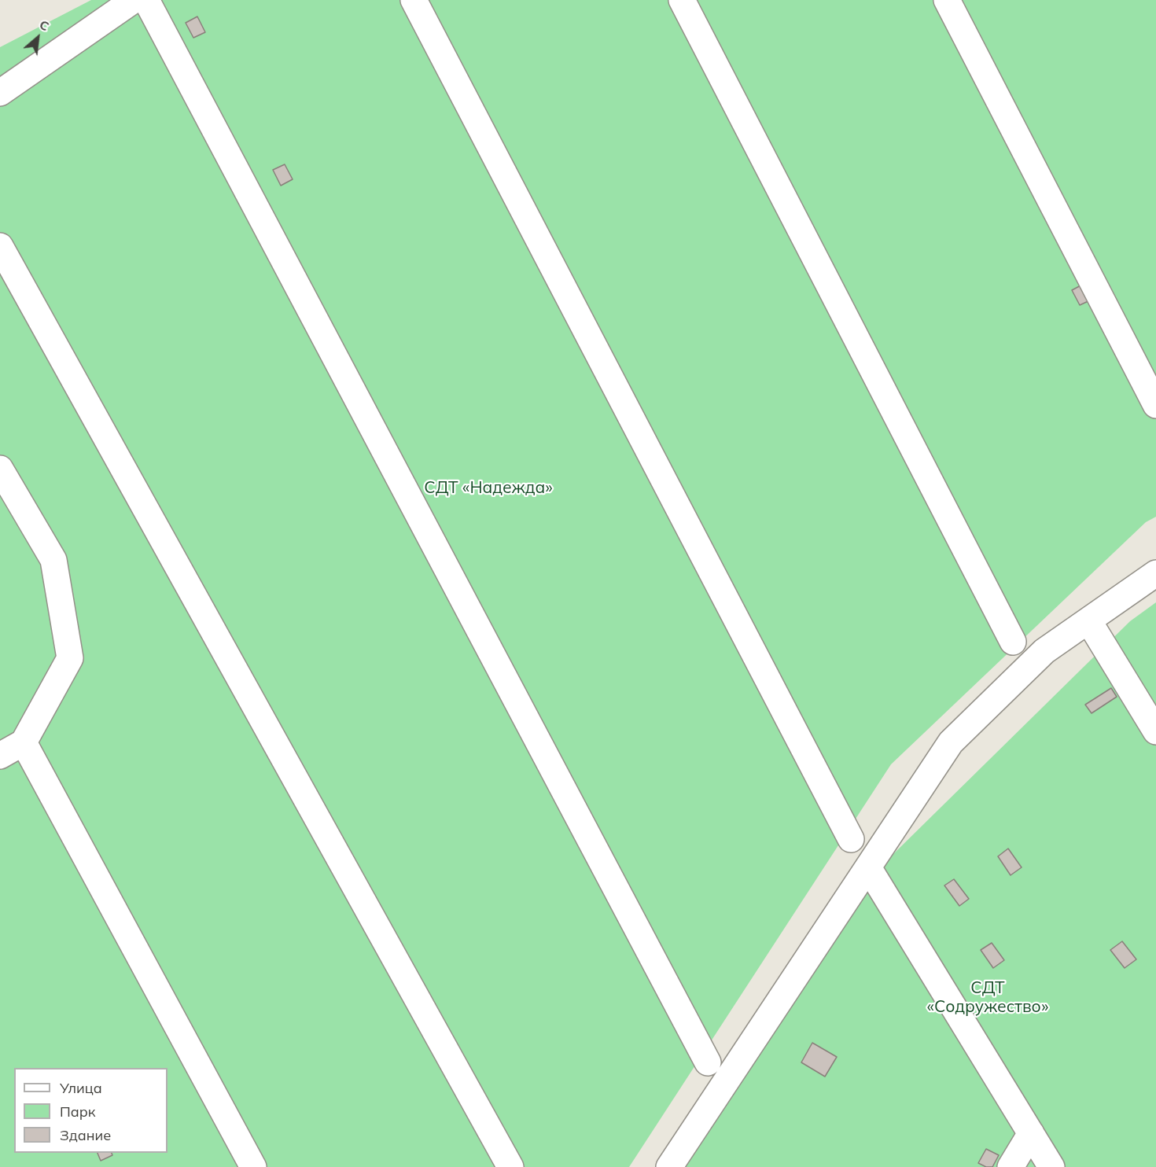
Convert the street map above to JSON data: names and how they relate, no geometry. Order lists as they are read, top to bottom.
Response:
{
  "parks": ["СДТ «Надежда»", "СДТ «Содружество»"],
  "legend": ["Улица", "Парк", "Здание"],
  "north": "top right"
}
